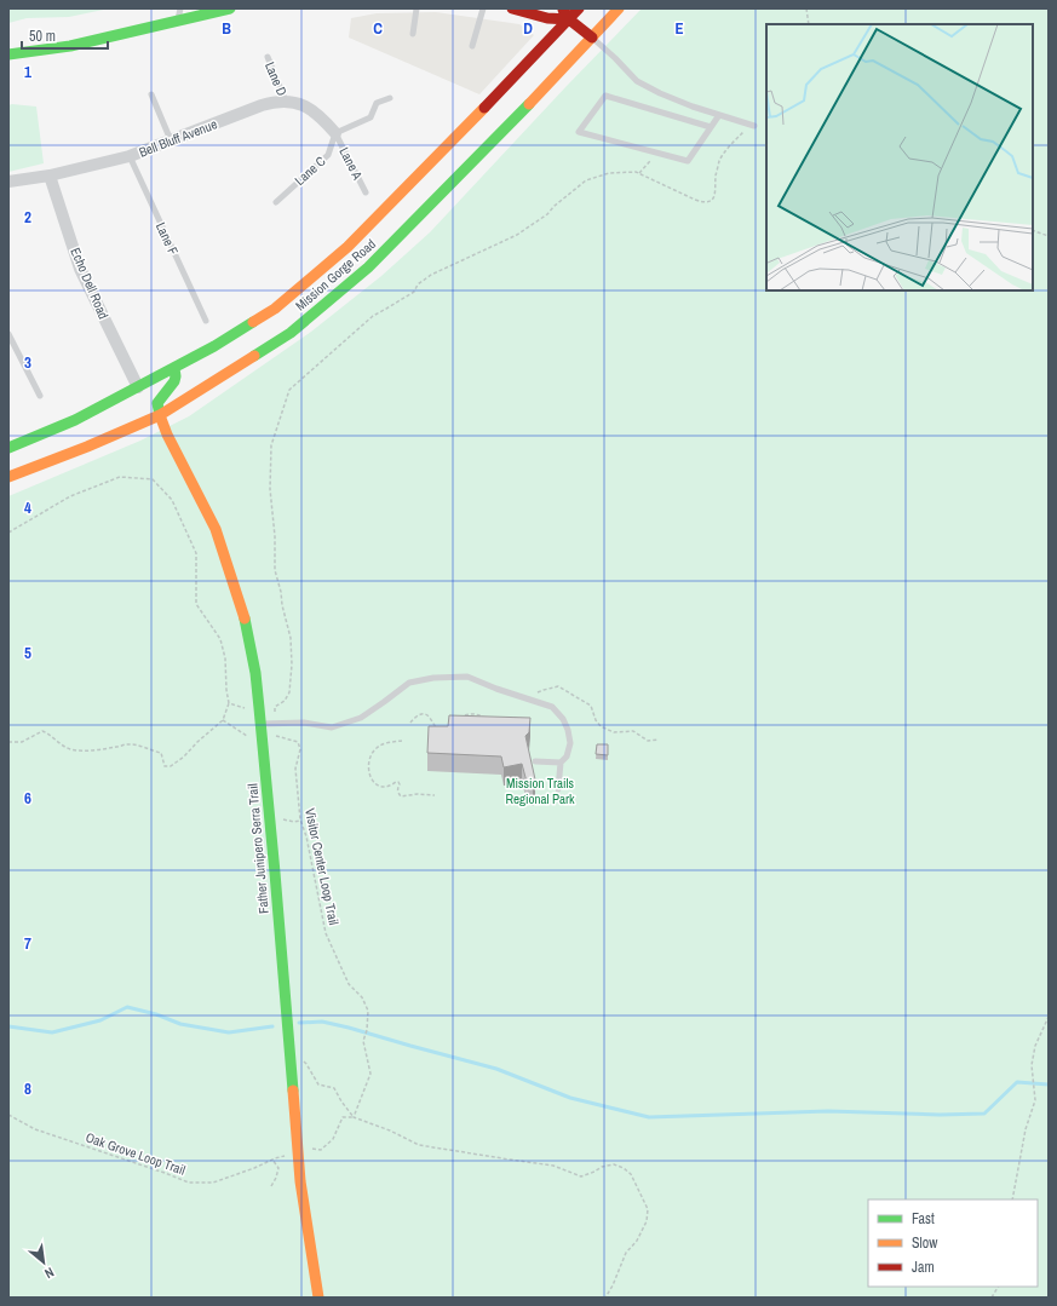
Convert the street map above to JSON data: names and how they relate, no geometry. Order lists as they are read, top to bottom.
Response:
{
  "streets": {
    "main road": ["Mission Gorge Road", "Father Junipero Serra Trail"],
    "street": ["Bell Bluff Avenue", "Echo Dell Road"],
    "lane": [
      "Lane D",
      "Lane A",
      "Lane C",
      "Lane F"
    ],
    "path": ["Visitor Center Loop Trail", "Oak Grove Loop Trail"]
  },
  "crossings": [
    ["Lane D", "Bell Bluff Avenue"],
    ["Bell Bluff Avenue", "Lane A"],
    ["Bell Bluff Avenue", "Lane C"],
    ["Bell Bluff Avenue", "Lane F"],
    ["Bell Bluff Avenue", "Echo Dell Road"],
    ["Lane A", "Lane C"],
    ["Mission Gorge Road", "Echo Dell Road"],
    ["Mission Gorge Road", "Father Junipero Serra Trail"],
    ["Father Junipero Serra Trail", "Oak Grove Loop Trail"]
  ],
  "parks": ["Mission Trails Regional Park"],
  "legend": ["Fast", "Slow", "Jam"],
  "scale_bar": "50 m",
  "north": "bottom right",
  "grid": {
    "columns": [
      "B",
      "C",
      "D",
      "E"
    ],
    "rows": [
      "1",
      "2",
      "3",
      "4",
      "5",
      "6",
      "7",
      "8"
    ]
  }
}
